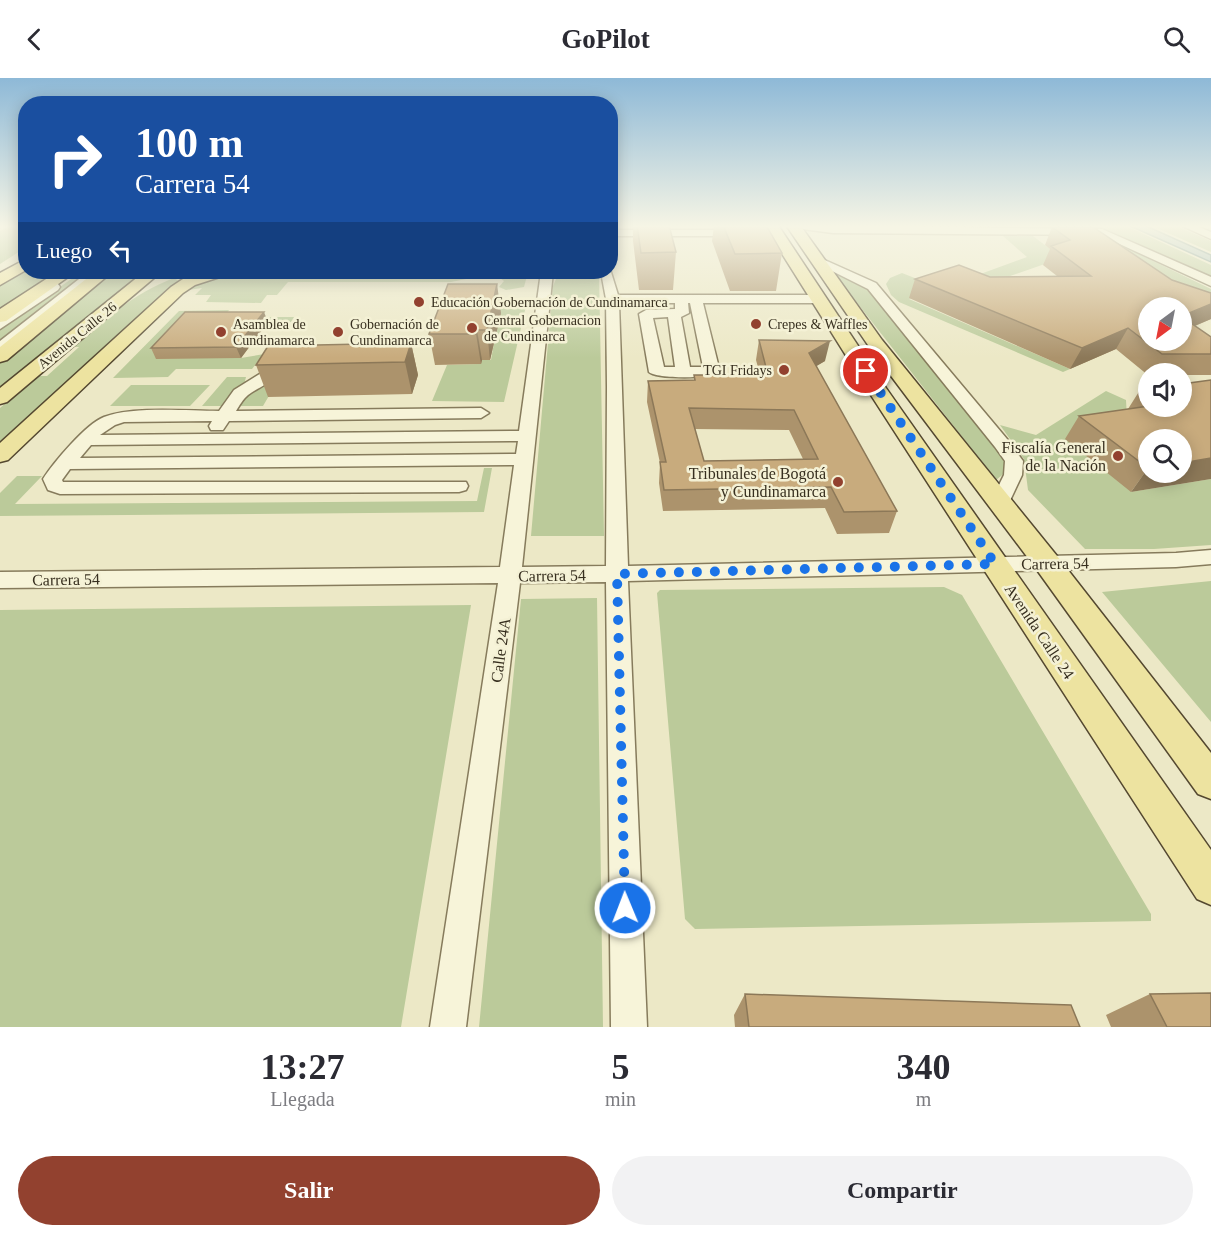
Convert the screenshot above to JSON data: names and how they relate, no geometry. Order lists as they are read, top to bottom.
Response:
{
  "streets": {
    "main road": ["Avenida Calle 26", "Avenida Calle 24"],
    "street": ["Carrera 54", "Calle 24A"]
  },
  "crossings": [
    ["Carrera 54", "Avenida Calle 24"],
    ["Carrera 54", "Calle 24A"]
  ],
  "places": [
    "Educación Gobernación de Cundinamarca",
    "Crepes & Waffles",
    "Central Gobernacion de Cundinarca",
    "Asamblea de Cundinamarca",
    "Gobernación de Cundinamarca",
    "TGI Fridays",
    "Fiscalía General de la Nación",
    "Tribunales de Bogotá y Cundinamarca"
  ],
  "north": "bottom left",
  "page": {
    "header": "GoPilot",
    "turn": ["100 m", "Carrera 54"],
    "then": "Luego",
    "eta": [
      "13:27",
      "Llegada",
      "5",
      "min",
      "340",
      "m"
    ],
    "buttons": ["Salir", "Compartir"]
  }
}
